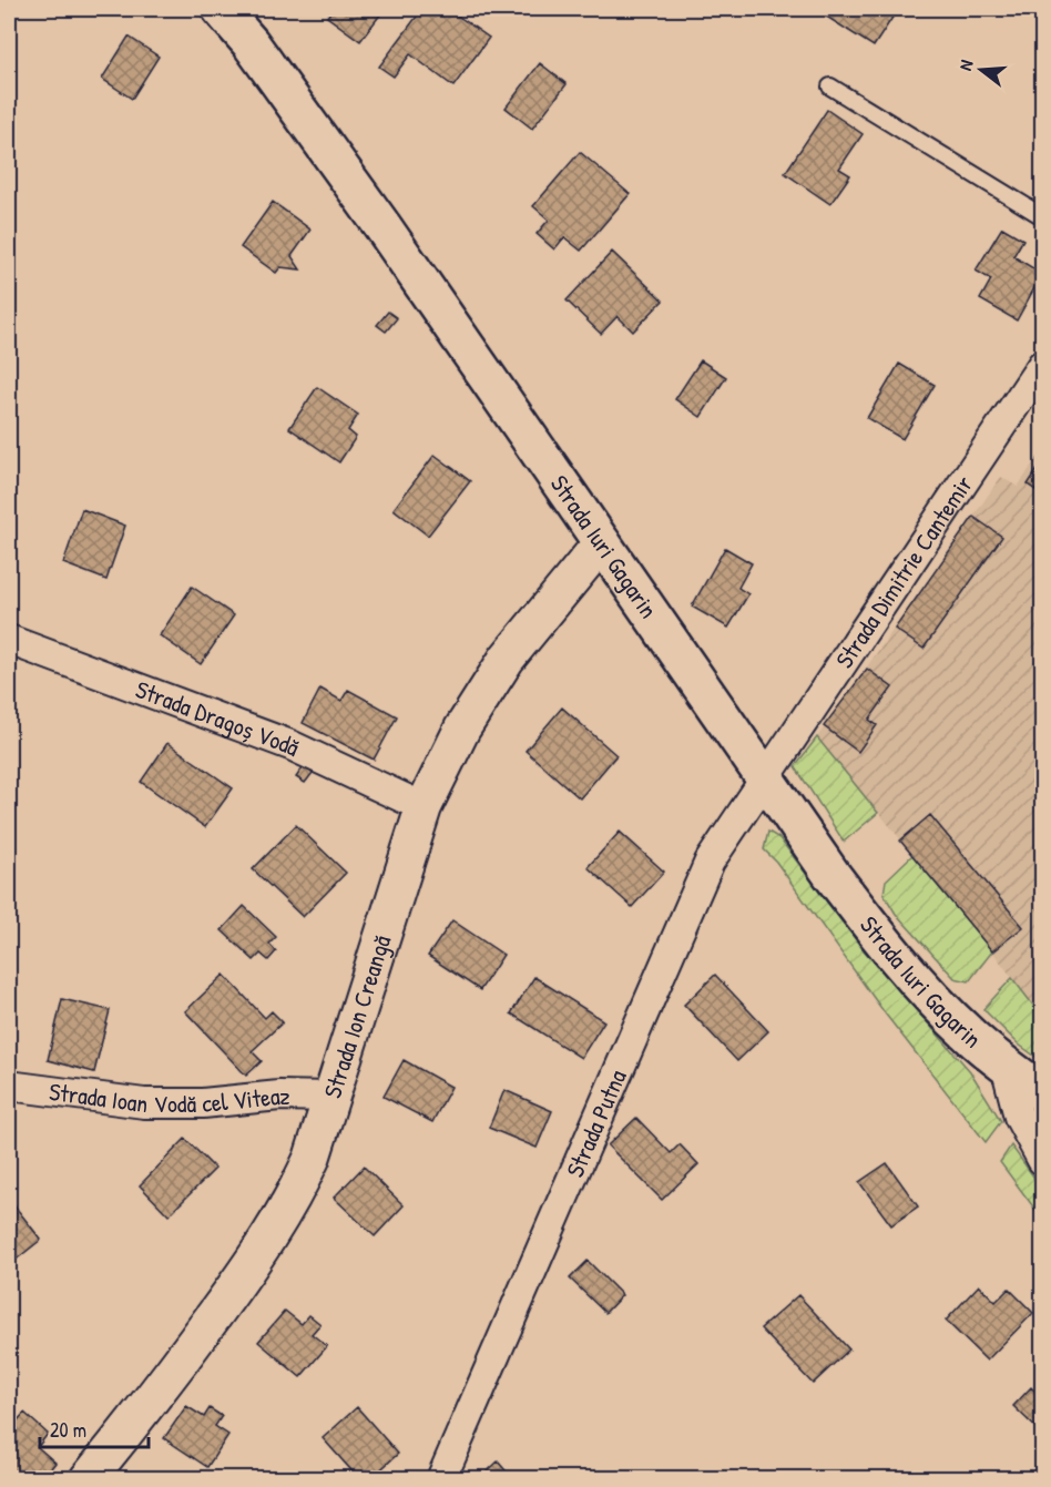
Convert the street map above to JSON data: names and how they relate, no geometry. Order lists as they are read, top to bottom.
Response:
{
  "streets": {
    "main road": ["Strada Iuri Gagarin"],
    "street": [
      "Strada Dimitrie Cantemir",
      "Strada Dragoș Vodă",
      "Strada Ion Creangă",
      "Strada Ioan Vodă cel Viteaz",
      "Strada Putna"
    ]
  },
  "crossings": [
    ["Strada Iuri Gagarin", "Strada Dimitrie Cantemir"],
    ["Strada Iuri Gagarin", "Strada Ion Creangă"],
    ["Strada Iuri Gagarin", "Strada Putna"],
    ["Strada Dimitrie Cantemir", "Strada Putna"],
    ["Strada Dragoș Vodă", "Strada Ion Creangă"],
    ["Strada Ion Creangă", "Strada Ioan Vodă cel Viteaz"]
  ],
  "scale_bar": "20 m",
  "north": "left"
}
